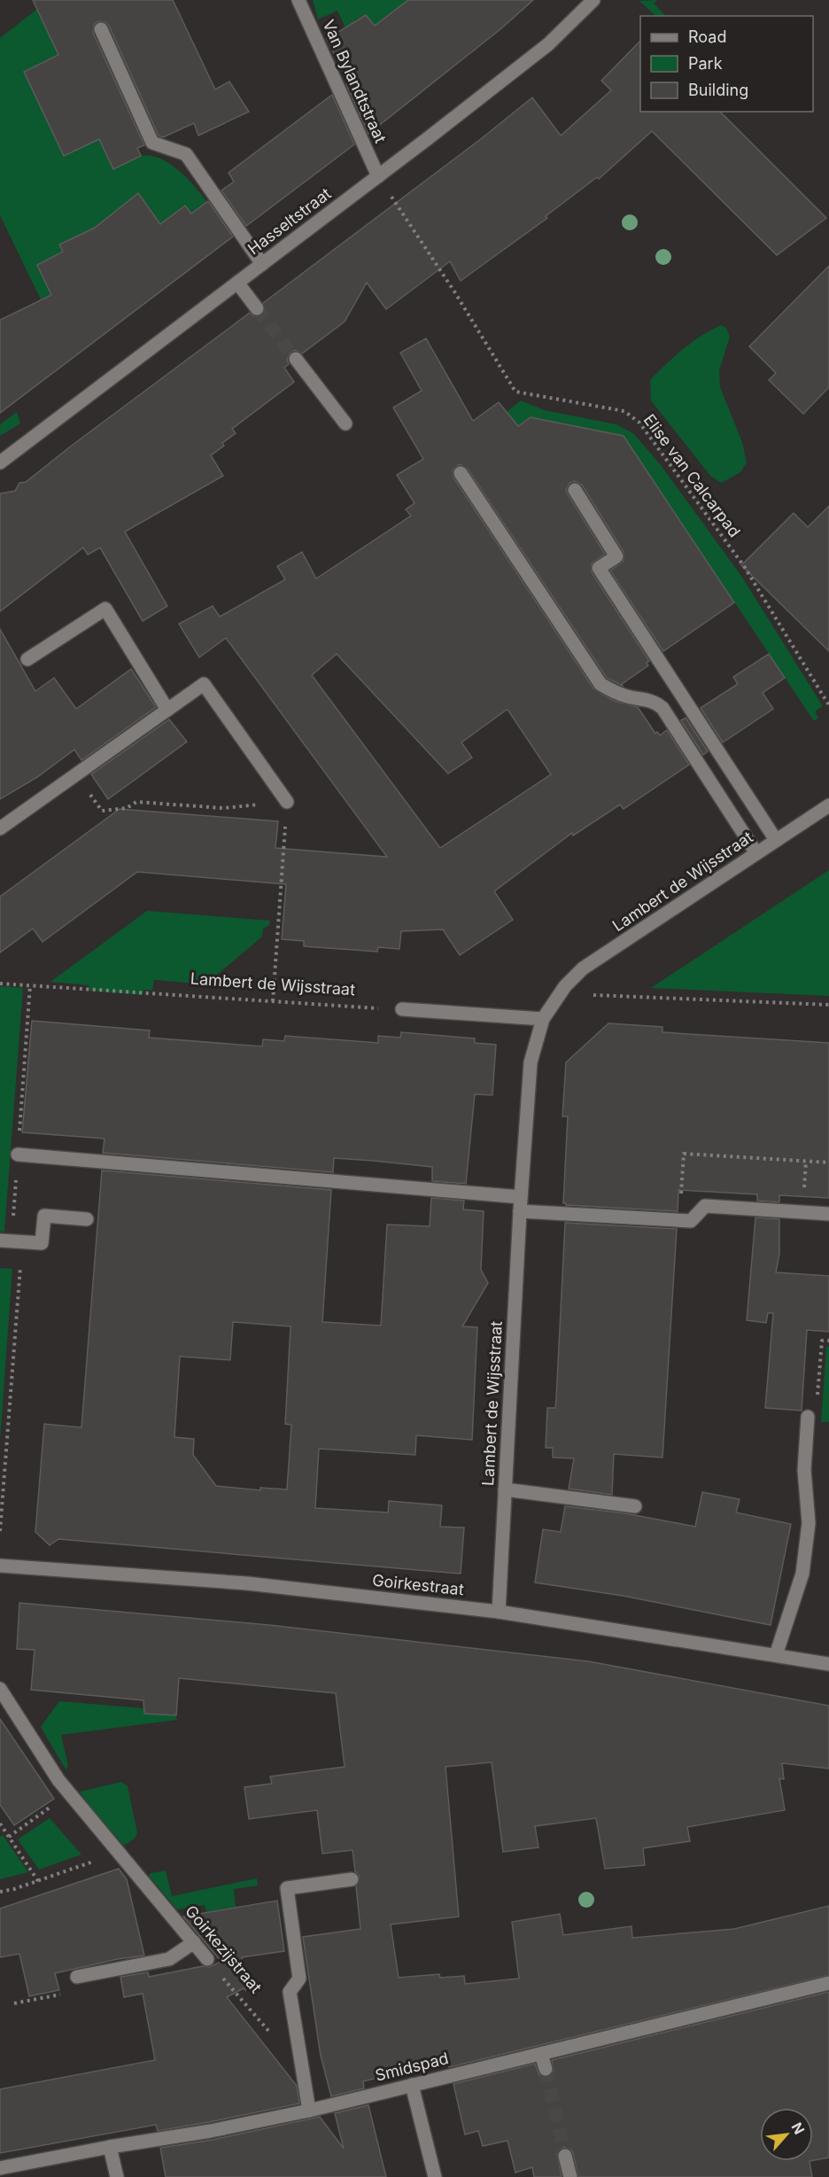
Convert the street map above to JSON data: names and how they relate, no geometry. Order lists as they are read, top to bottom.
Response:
{
  "streets": {
    "street": [
      "Van Bylandtstraat",
      "Hasseltstraat",
      "Lambert de Wijsstraat",
      "Goirkestraat",
      "Goirkezijstraat",
      "Smidspad"
    ],
    "path": ["Elise van Calcarpad"]
  },
  "crossings": [
    ["Van Bylandtstraat", "Hasseltstraat"],
    ["Van Bylandtstraat", "Elise van Calcarpad"],
    ["Hasseltstraat", "Elise van Calcarpad"],
    ["Lambert de Wijsstraat", "Goirkestraat"]
  ],
  "legend": ["Road", "Park", "Building"],
  "north": "top right"
}
